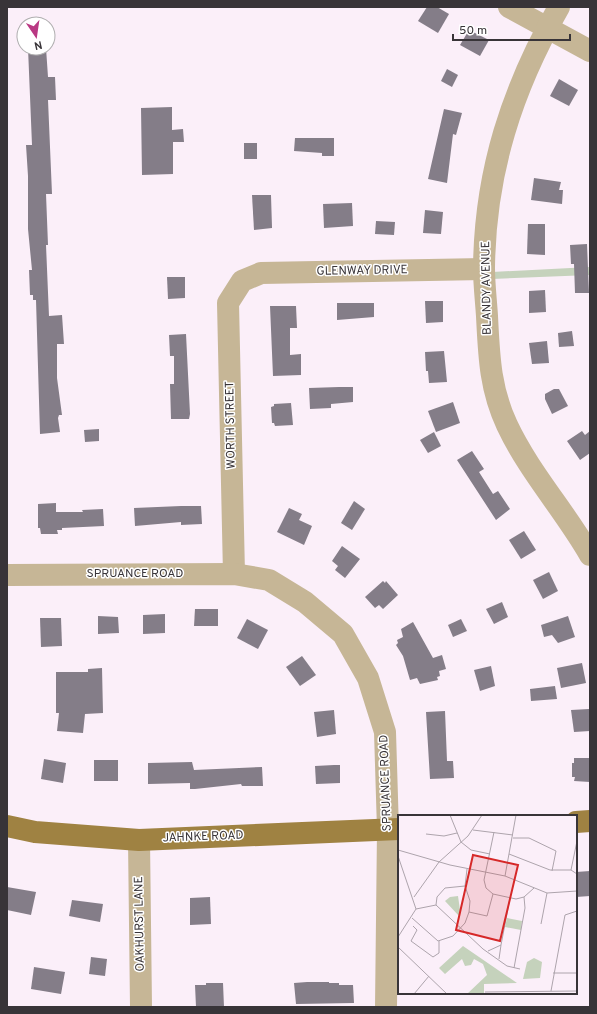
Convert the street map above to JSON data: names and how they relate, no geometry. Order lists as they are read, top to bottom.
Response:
{
  "streets": {
    "main road": ["JAHNKE ROAD"],
    "street": [
      "GLENWAY DRIVE",
      "BLANDY AVENUE",
      "WORTH STREET",
      "SPRUANCE ROAD",
      "OAKHURST LANE"
    ]
  },
  "crossings": [
    ["GLENWAY DRIVE", "BLANDY AVENUE"],
    ["GLENWAY DRIVE", "WORTH STREET"],
    ["WORTH STREET", "SPRUANCE ROAD"],
    ["SPRUANCE ROAD", "JAHNKE ROAD"],
    ["JAHNKE ROAD", "OAKHURST LANE"]
  ],
  "scale_bar": "50 m",
  "north": "bottom"
}
